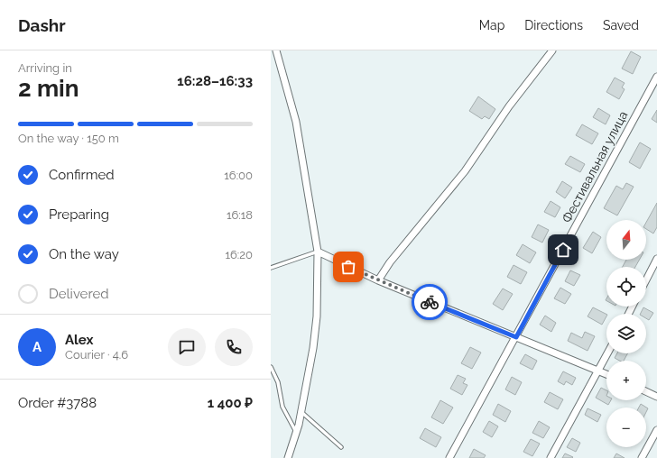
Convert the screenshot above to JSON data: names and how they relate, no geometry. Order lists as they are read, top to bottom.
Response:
{
  "streets": {
    "street": ["Фестивальная улица"]
  },
  "north": "top",
  "page": {
    "header": "Dashr",
    "nav": ["Map", "Directions", "Saved"],
    "heading": ["2 min", "Arriving in", "16:28–16:33"],
    "panel": [
      "Alex",
      "Courier · 4.6",
      "Order #3788",
      "1 400 ₽"
    ],
    "bar": "On the way · 150 m",
    "list": [
      ["Confirmed", "16:00"],
      ["Preparing", "16:18"],
      ["On the way", "16:20"],
      "Delivered"
    ],
    "map_buttons": ["+", "−"],
    "round": "A"
  }
}
